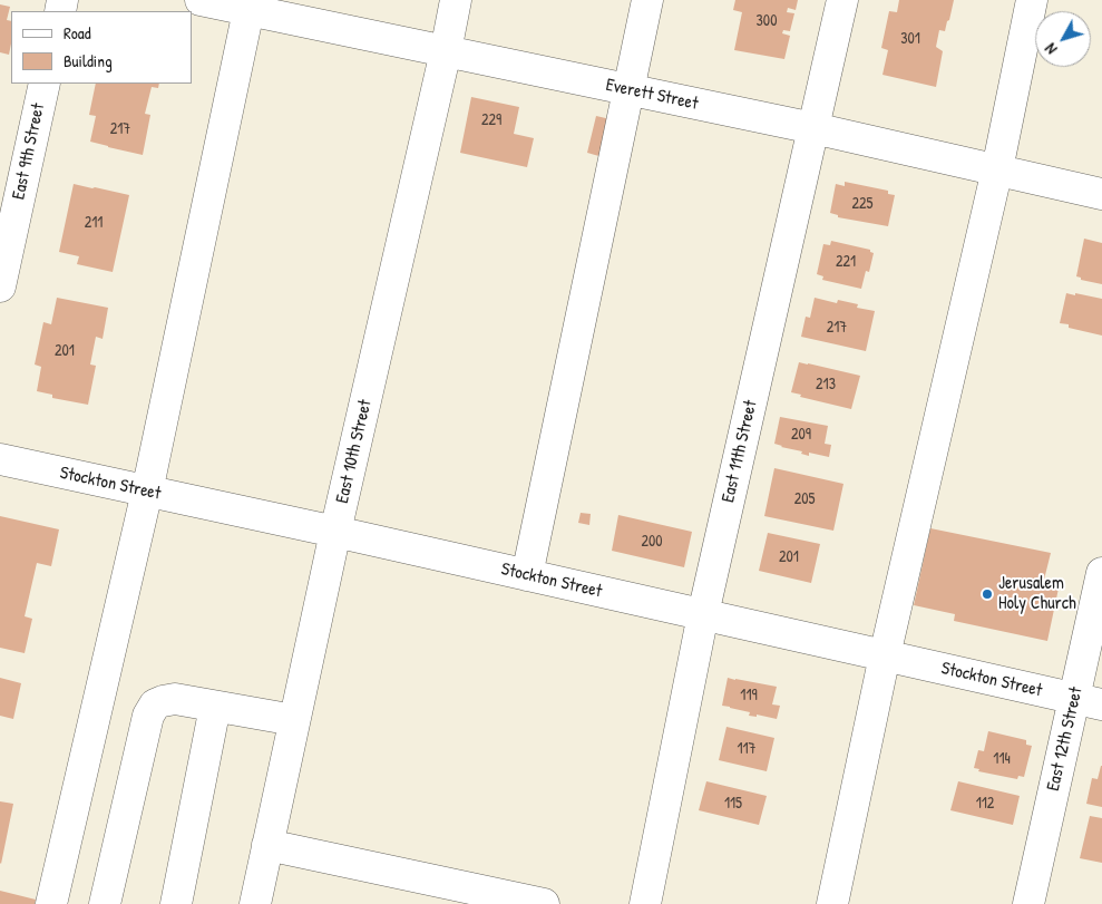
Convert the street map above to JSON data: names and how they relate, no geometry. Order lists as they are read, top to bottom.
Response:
{
  "streets": {
    "street": [
      "Everett Street",
      "East 9th Street",
      "East 10th Street",
      "East 11th Street",
      "Stockton Street",
      "East 12th Street"
    ]
  },
  "crossings": [
    ["Everett Street", "East 10th Street"],
    ["Everett Street", "East 11th Street"],
    ["East 10th Street", "Stockton Street"],
    ["East 11th Street", "Stockton Street"],
    ["Stockton Street", "East 12th Street"]
  ],
  "places": ["Jerusalem Holy Church"],
  "house_numbers": [
    "300",
    "301",
    "229",
    "217",
    "225",
    "211",
    "221",
    "217",
    "201",
    "213",
    "209",
    "205",
    "200",
    "201",
    "119",
    "117",
    "114",
    "115",
    "112"
  ],
  "legend": ["Road", "Building"],
  "north": "bottom left"
}
